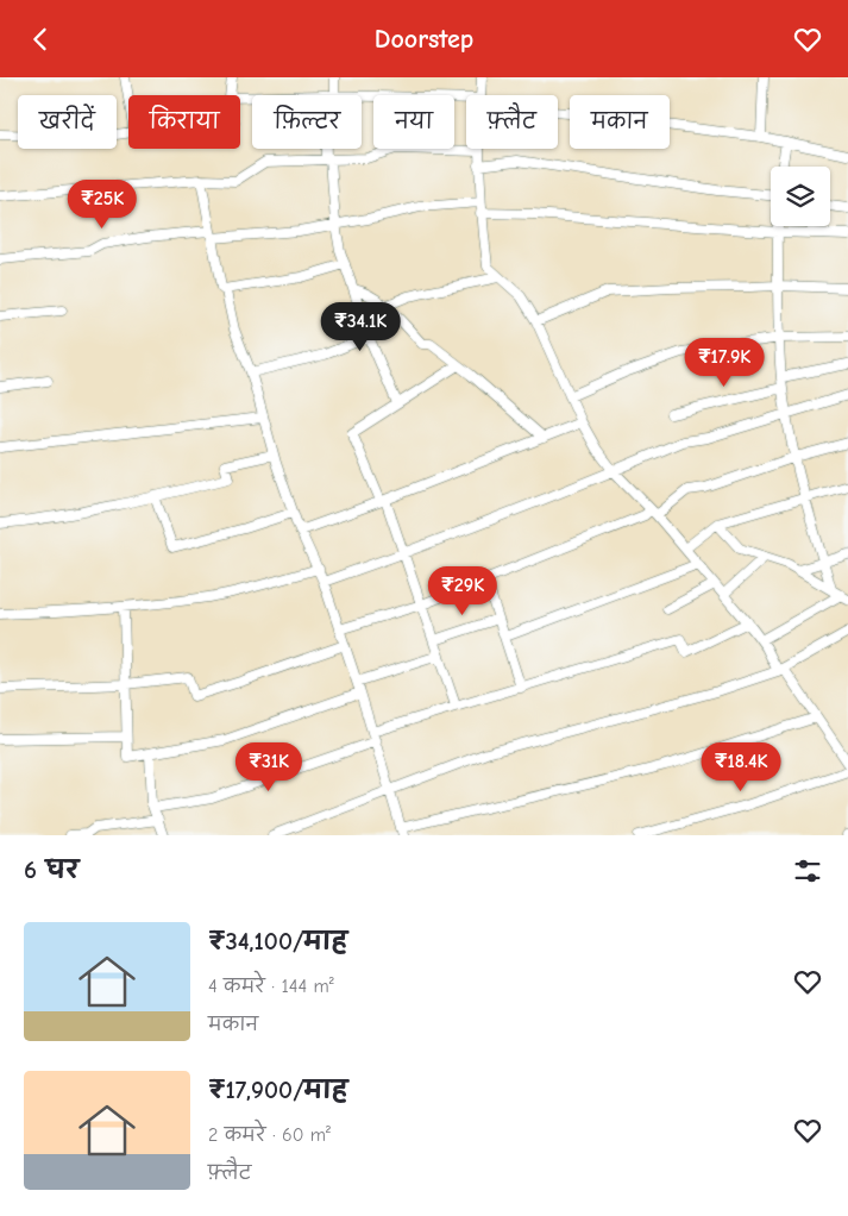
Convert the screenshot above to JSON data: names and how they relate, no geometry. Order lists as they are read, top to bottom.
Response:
{
  "page": {
    "header": "Doorstep",
    "chip": [
      "खरीदें",
      "किराया",
      "फ़िल्टर",
      "नया",
      "फ़्लैट",
      "मकान"
    ],
    "price": [
      "₹25K",
      "₹34.1K",
      "₹17.9K",
      "₹29K",
      "₹31K",
      "₹18.4K"
    ],
    "heading": "6 घर",
    "list": [
      {
        "name": "₹34,100/माह",
        "note": "4 कमरे · 144 m² · मकान"
      },
      {
        "name": "₹17,900/माह",
        "note": "2 कमरे · 60 m² · फ़्लैट"
      }
    ]
  }
}
